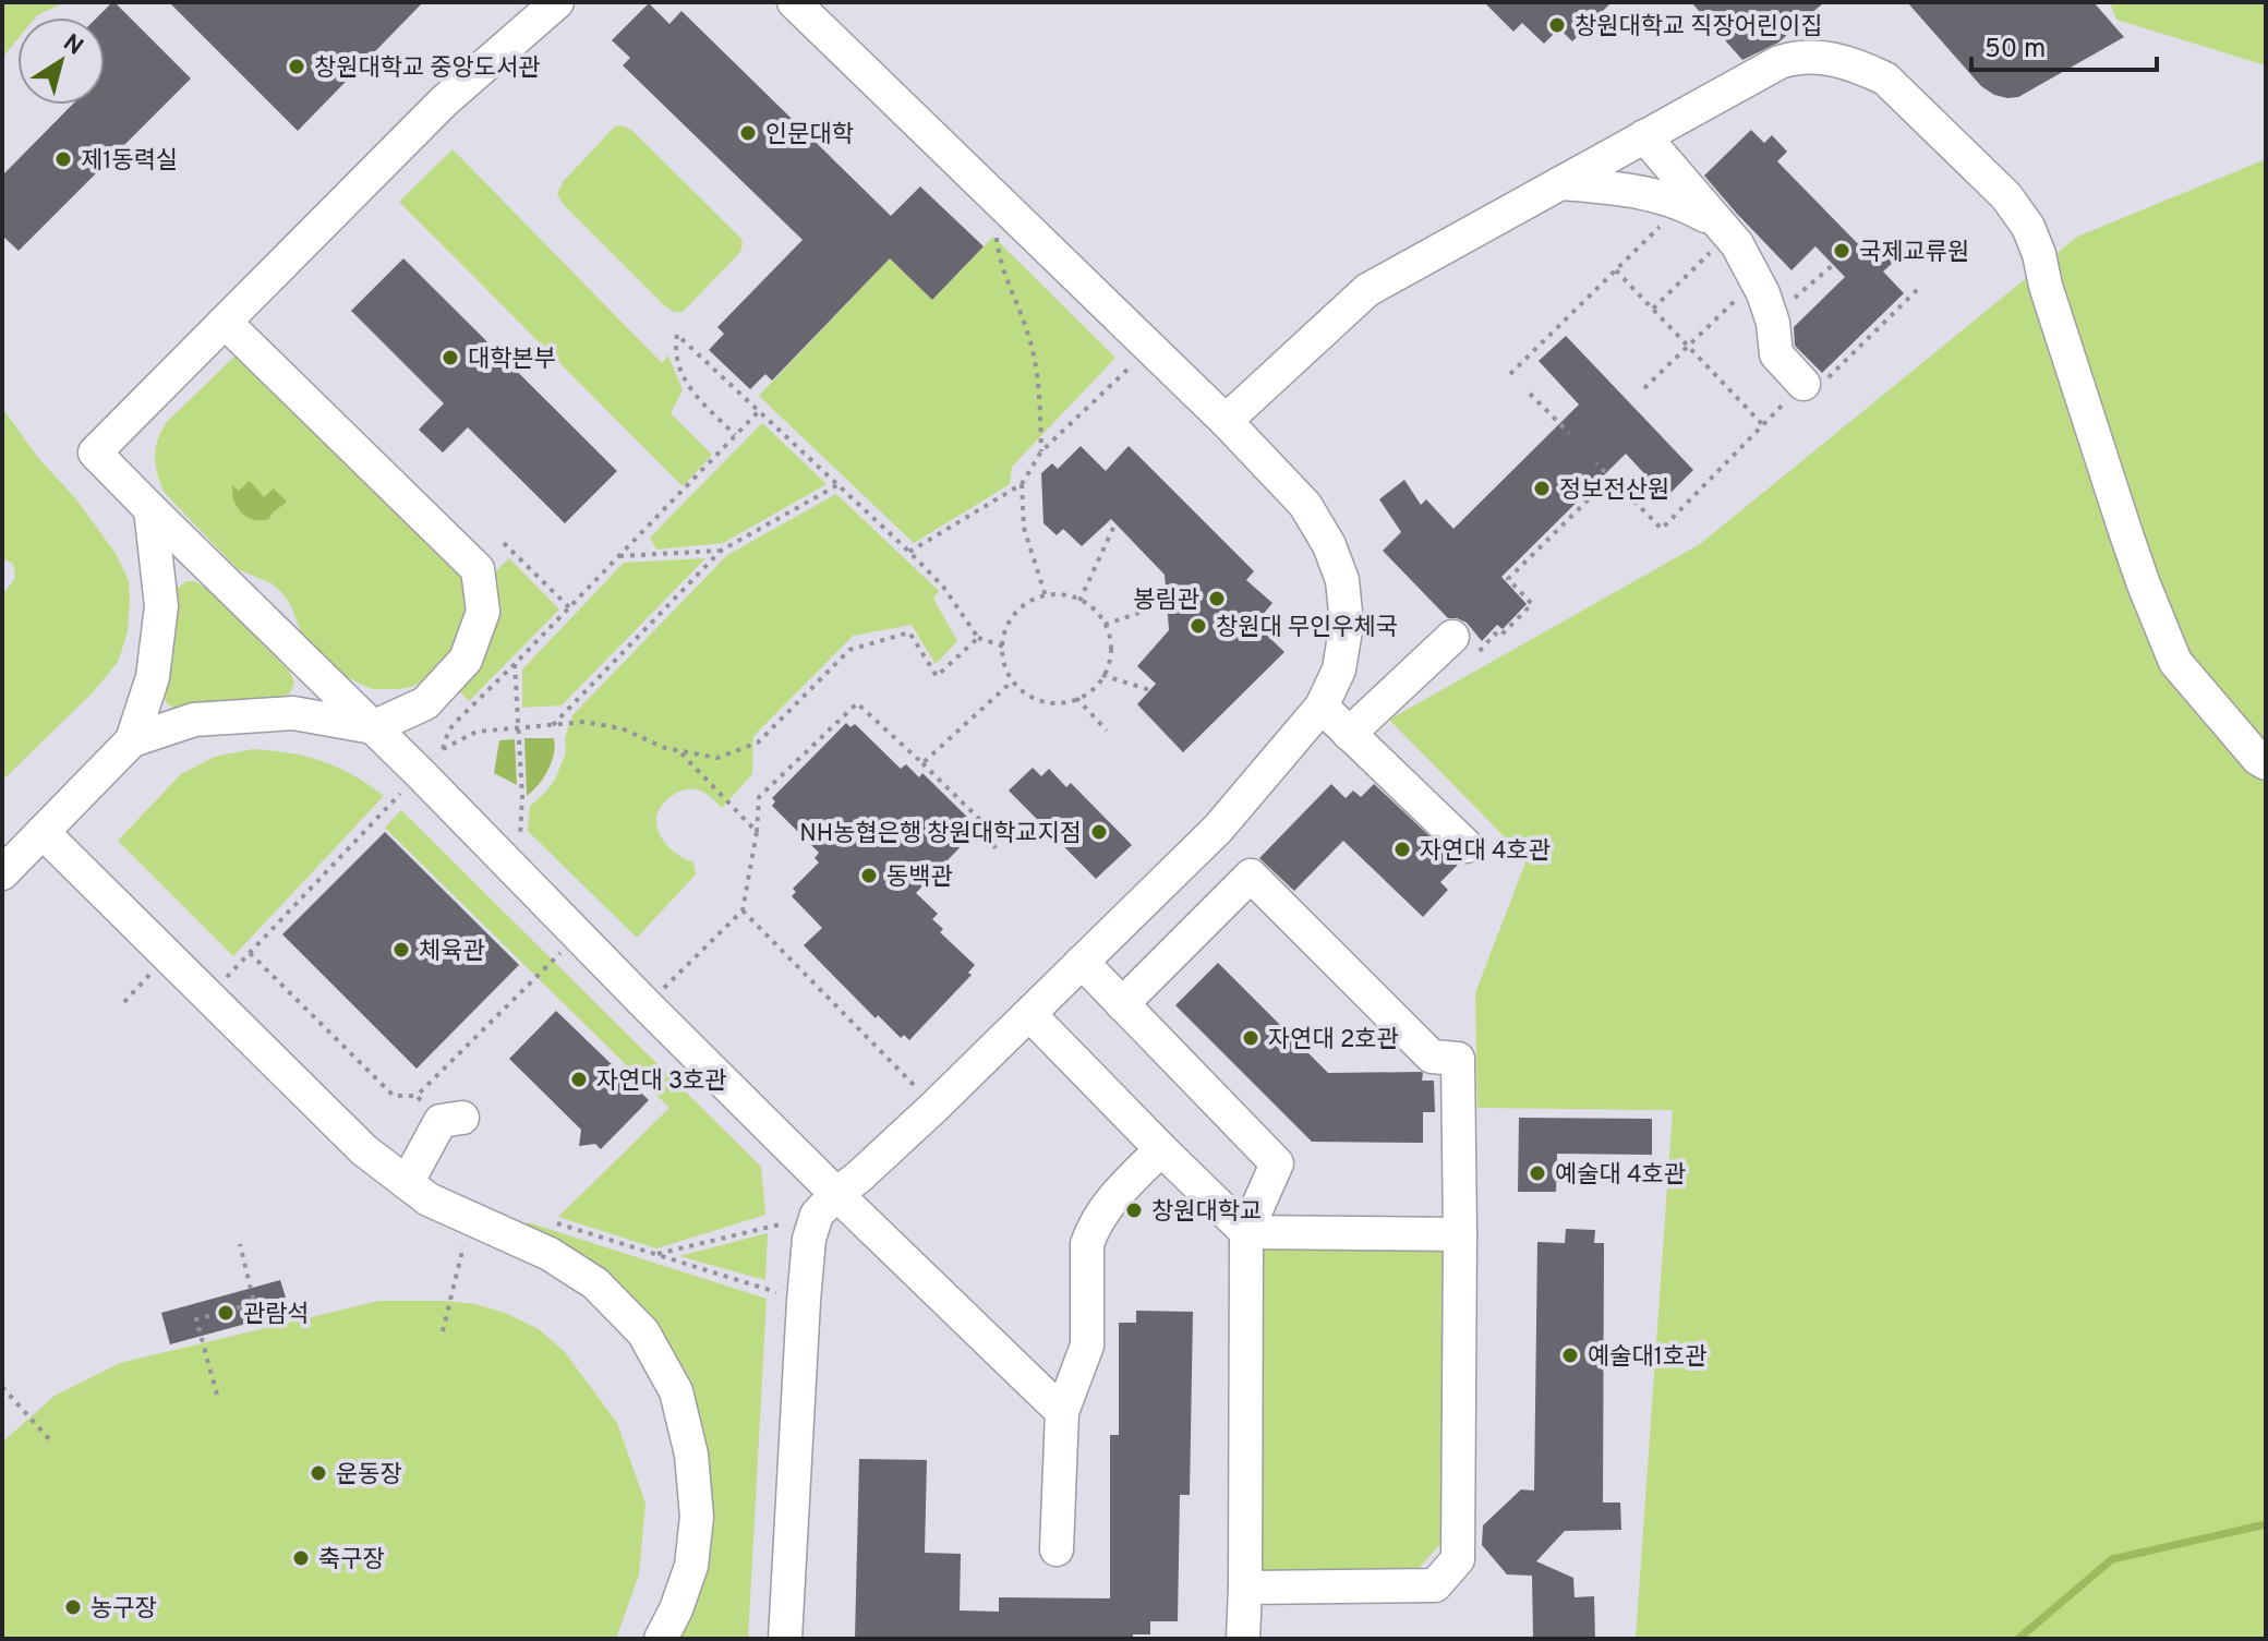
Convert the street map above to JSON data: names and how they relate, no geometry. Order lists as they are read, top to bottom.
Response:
{
  "places": [
    "창원대학교 직장어린이집",
    "창원대학교 중앙도서관",
    "인문대학",
    "제1동력실",
    "국제교류원",
    "대학본부",
    "정보전산원",
    "봉림관",
    "창원대 무인우체국",
    "NH농협은행 창원대학교지점",
    "자연대 4호관",
    "동백관",
    "체육관",
    "자연대 2호관",
    "자연대 3호관",
    "예술대 4호관",
    "창원대학교",
    "관람석",
    "예술대1호관",
    "운동장",
    "축구장",
    "농구장"
  ],
  "scale_bar": "50 m",
  "north": "top right"
}
